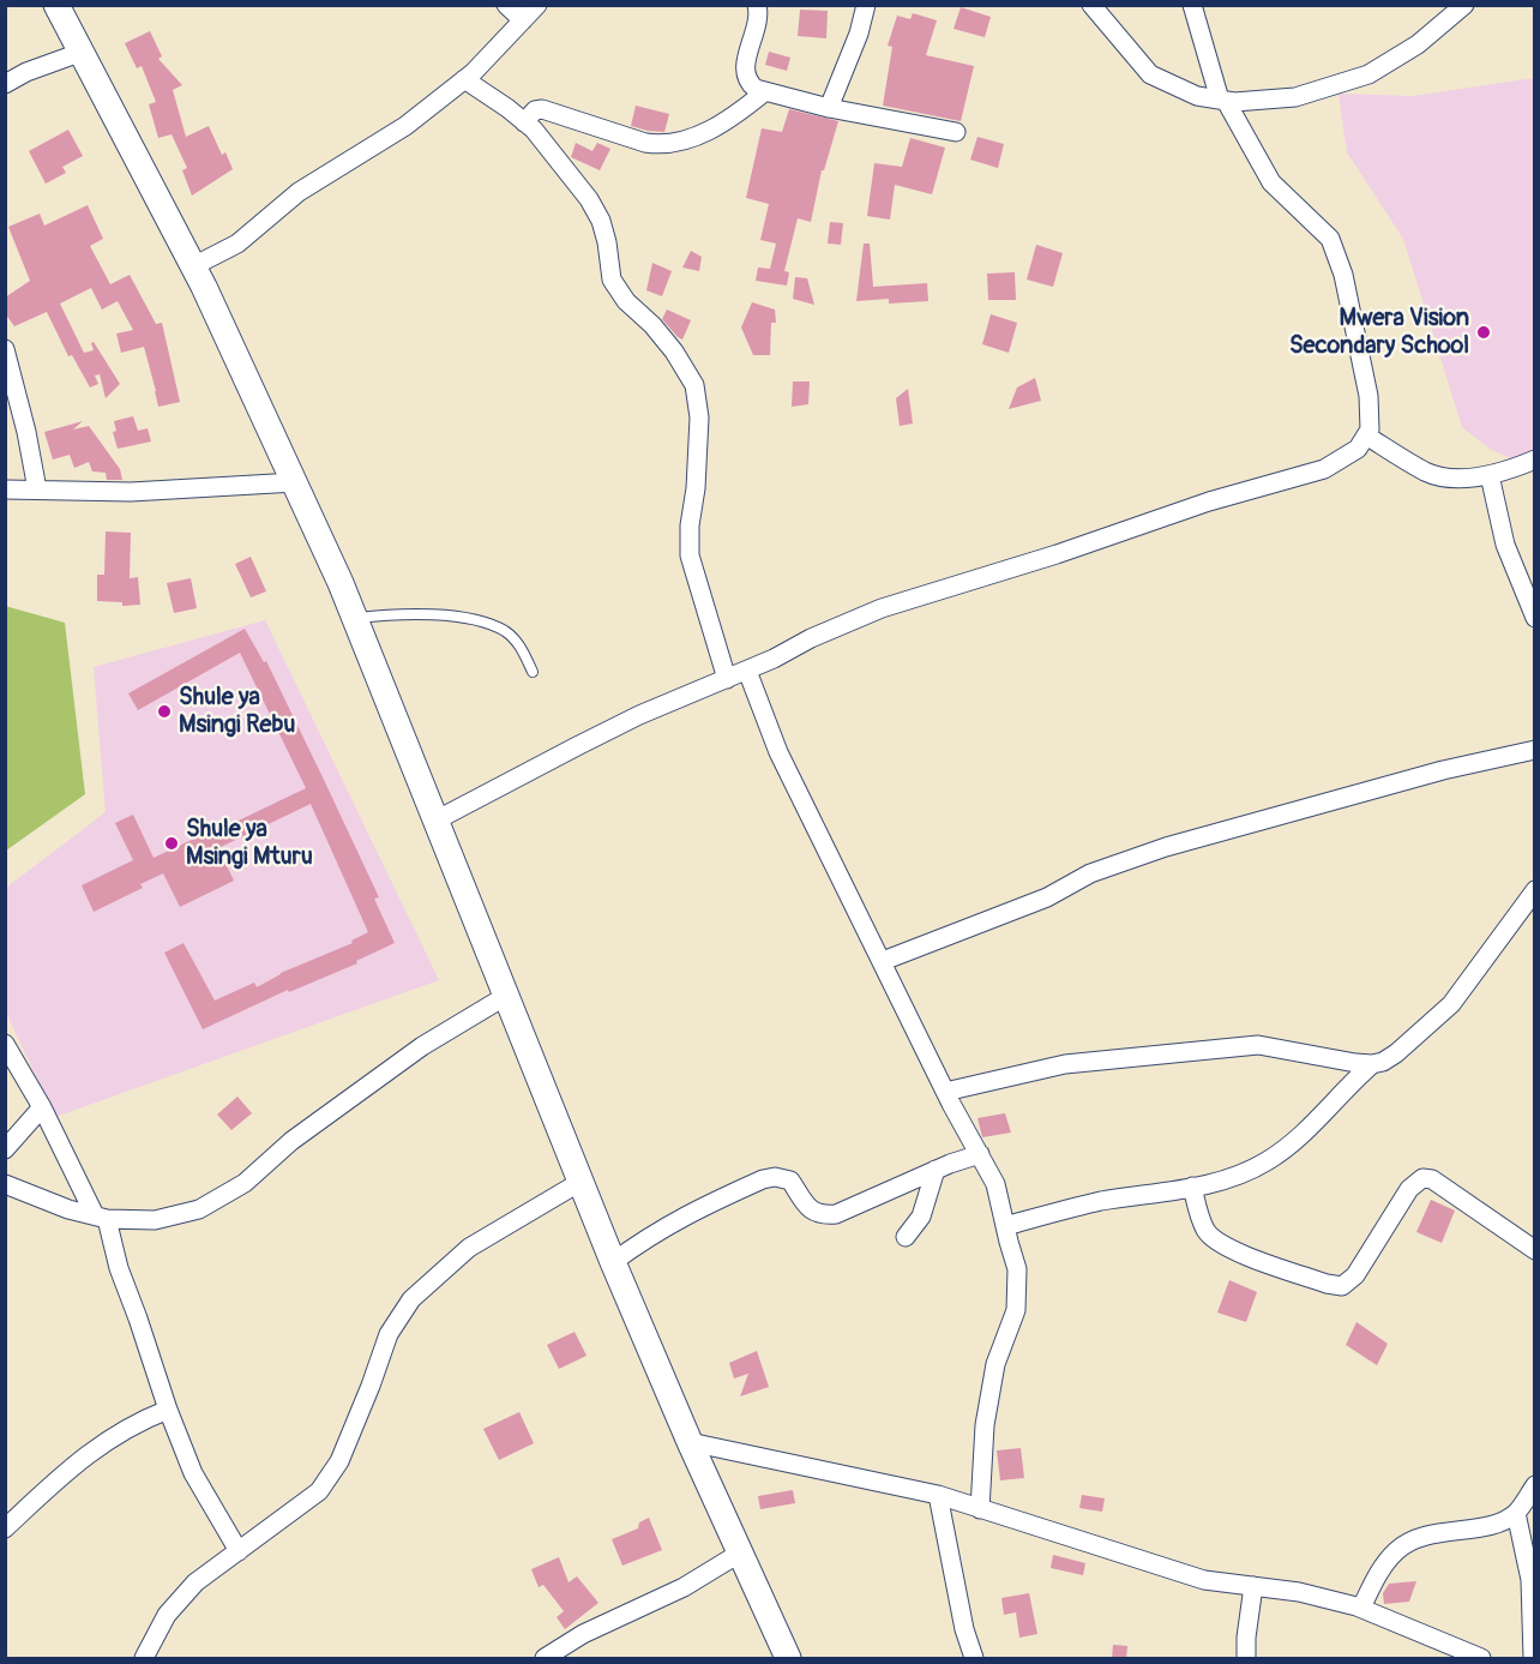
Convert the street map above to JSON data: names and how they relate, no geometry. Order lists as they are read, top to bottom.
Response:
{
  "places": ["Mwera Vision Secondary School", "Shule ya Msingi Rebu", "Shule ya Msingi Mturu"]
}
